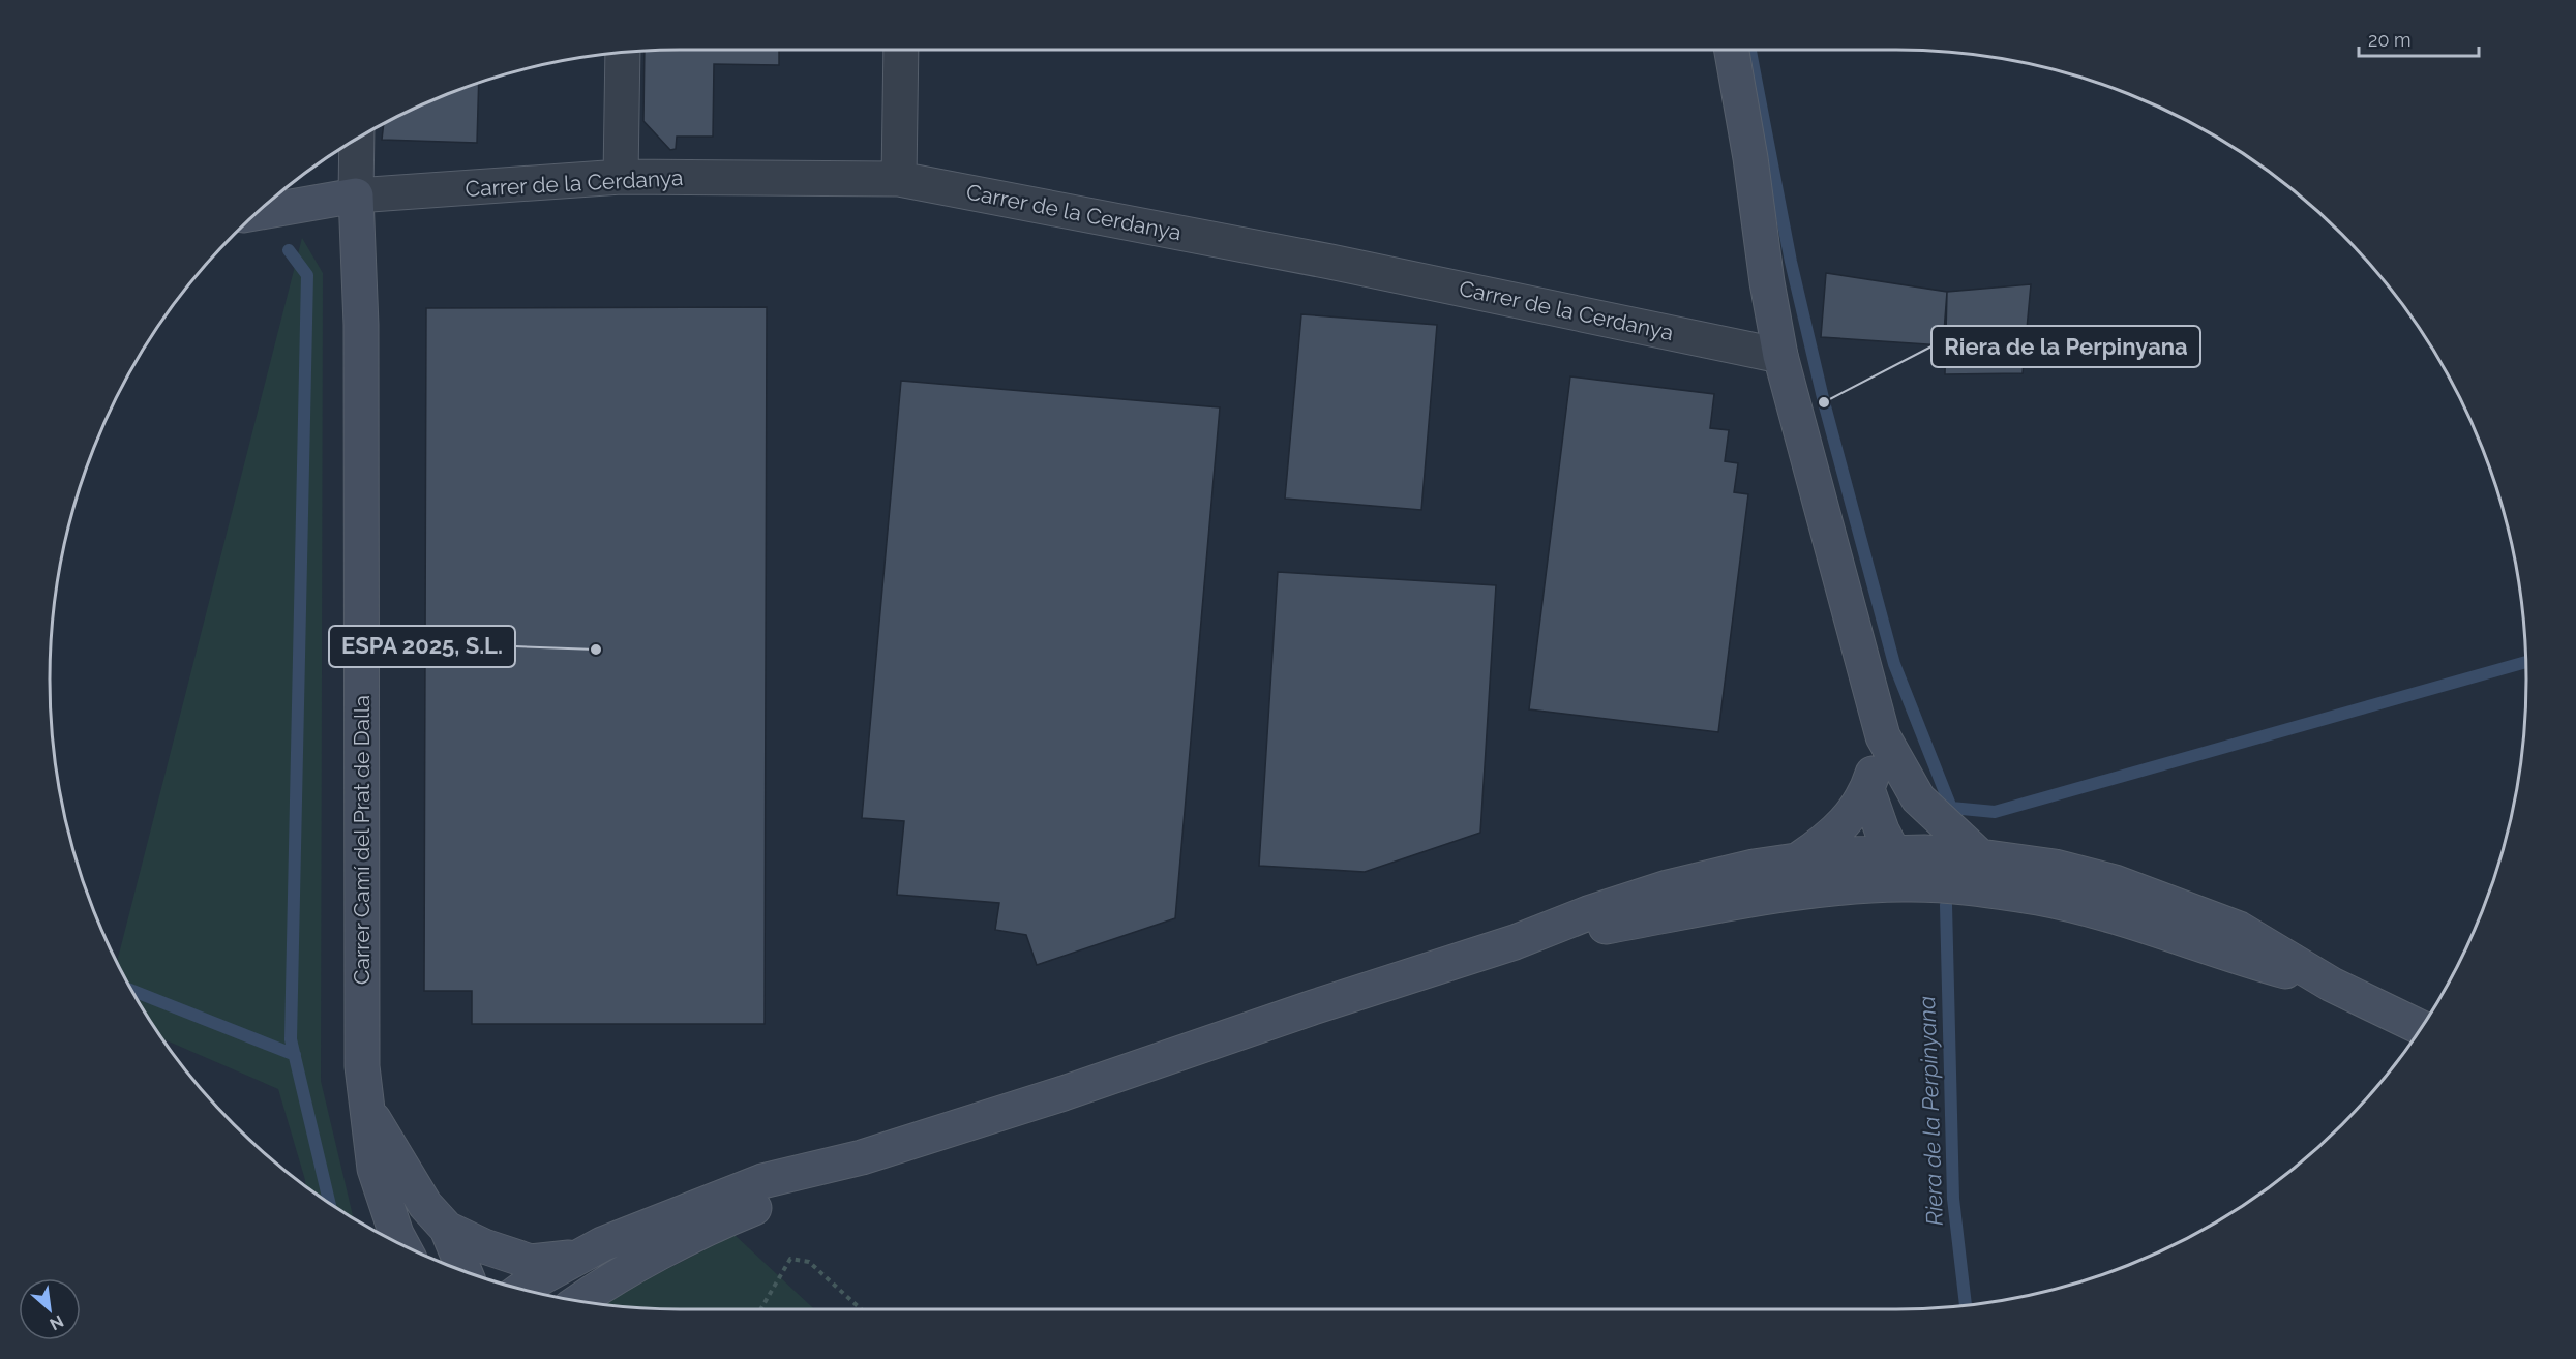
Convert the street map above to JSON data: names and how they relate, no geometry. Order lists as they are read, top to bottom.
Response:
{
  "streets": {
    "street": ["Carrer de la Cerdanya", "Carrer Camí del Prat de Dalla"]
  },
  "crossings": [
    ["Carrer de la Cerdanya", "Carrer Camí del Prat de Dalla"]
  ],
  "water": ["Riera de la Perpinyana"],
  "places": ["Riera de la Perpinyana", "ESPA 2025, S.L."],
  "scale_bar": "20 m",
  "north": "bottom right"
}
